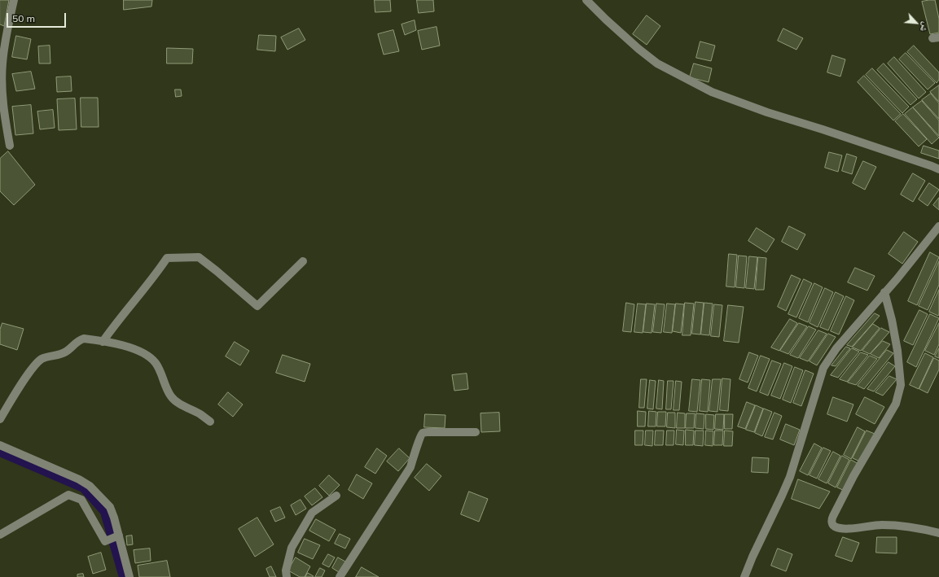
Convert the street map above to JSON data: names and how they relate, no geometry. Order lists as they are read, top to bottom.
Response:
{
  "scale_bar": "50 m",
  "north": "bottom right"
}
